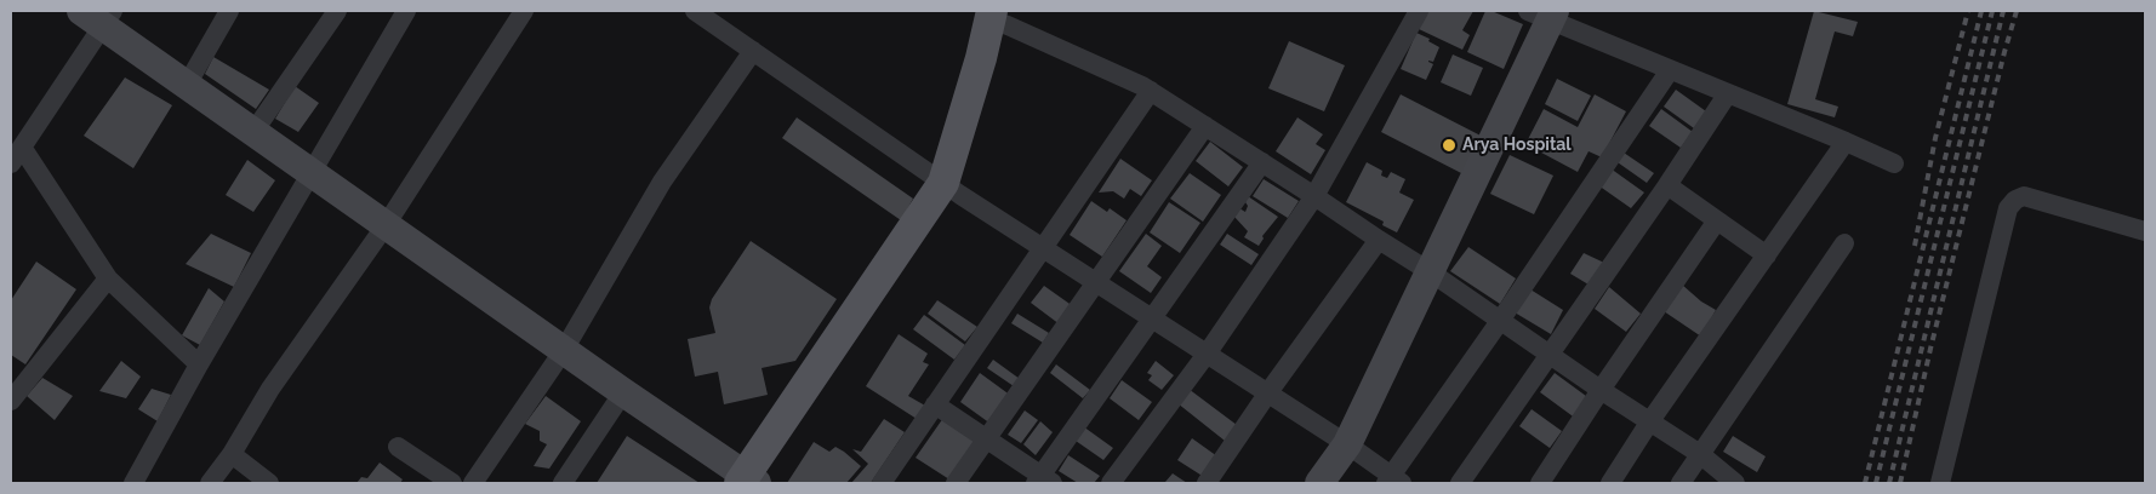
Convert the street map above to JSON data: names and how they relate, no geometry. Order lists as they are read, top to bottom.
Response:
{
  "places": ["Arya Hospital"]
}
